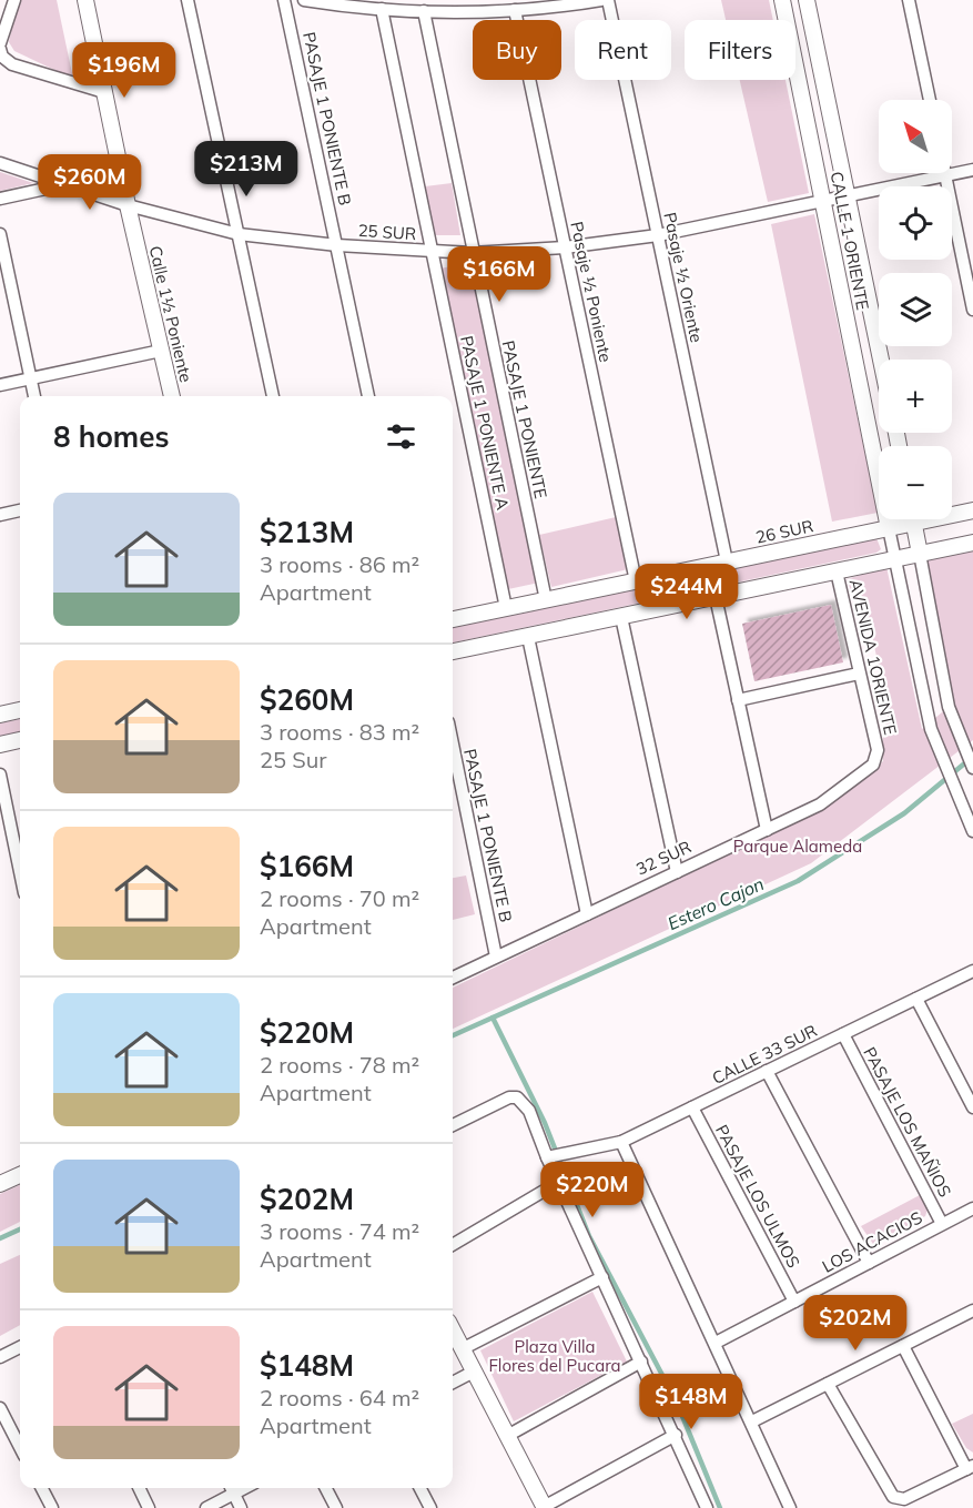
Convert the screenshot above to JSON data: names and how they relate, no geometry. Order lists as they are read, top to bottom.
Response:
{
  "streets": {
    "street": [
      "PASAJE 1 PONIENTE B",
      "25 SUR",
      "CALLE 1 ORIENTE",
      "Pasaje ½ Oriente",
      "Pasaje ½ Poniente",
      "Calle 1½ Poniente",
      "PASAJE 1 PONIENTE",
      "PASAJE 1 PONIENTE A",
      "26 SUR",
      "AVENIDA 1ORIENTE",
      "32 SUR",
      "CALLE 33 SUR",
      "PASAJE LOS MAÑIOS",
      "PASAJE LOS ULMOS",
      "LOS ACACIOS"
    ]
  },
  "crossings": [
    ["PASAJE 1 PONIENTE B", "25 SUR"],
    ["PASAJE 1 PONIENTE B", "32 SUR"],
    ["25 SUR", "CALLE 1 ORIENTE"],
    ["25 SUR", "Pasaje ½ Oriente"],
    ["25 SUR", "Pasaje ½ Poniente"],
    ["25 SUR", "Calle 1½ Poniente"],
    ["25 SUR", "PASAJE 1 PONIENTE"],
    ["25 SUR", "PASAJE 1 PONIENTE A"],
    ["CALLE 1 ORIENTE", "26 SUR"],
    ["Pasaje ½ Oriente", "26 SUR"],
    ["Pasaje ½ Poniente", "26 SUR"],
    ["PASAJE 1 PONIENTE", "26 SUR"],
    ["PASAJE 1 PONIENTE A", "26 SUR"],
    ["AVENIDA 1ORIENTE", "32 SUR"],
    ["CALLE 33 SUR", "PASAJE LOS MAÑIOS"],
    ["CALLE 33 SUR", "PASAJE LOS ULMOS"],
    ["PASAJE LOS MAÑIOS", "LOS ACACIOS"],
    ["PASAJE LOS ULMOS", "LOS ACACIOS"]
  ],
  "water": ["Estero Cajon"],
  "parks": ["Parque Alameda", "Plaza Villa Flores del Pucara"],
  "north": "top left",
  "page": {
    "chip": ["Buy", "Rent", "Filters"],
    "price": [
      "$196M",
      "$213M",
      "$260M",
      "$166M",
      "$244M",
      "$220M",
      "$202M",
      "$148M"
    ],
    "map_buttons": ["+", "−"],
    "heading": "8 homes",
    "list": [
      {
        "name": "$213M",
        "note": "3 rooms · 86 m² · Apartment"
      },
      {
        "name": "$260M",
        "note": "3 rooms · 83 m² · 25 Sur"
      },
      {
        "name": "$166M",
        "note": "2 rooms · 70 m² · Apartment"
      },
      {
        "name": "$220M",
        "note": "2 rooms · 78 m² · Apartment"
      },
      {
        "name": "$202M",
        "note": "3 rooms · 74 m² · Apartment"
      },
      {
        "name": "$148M",
        "note": "2 rooms · 64 m² · Apartment"
      }
    ]
  }
}
